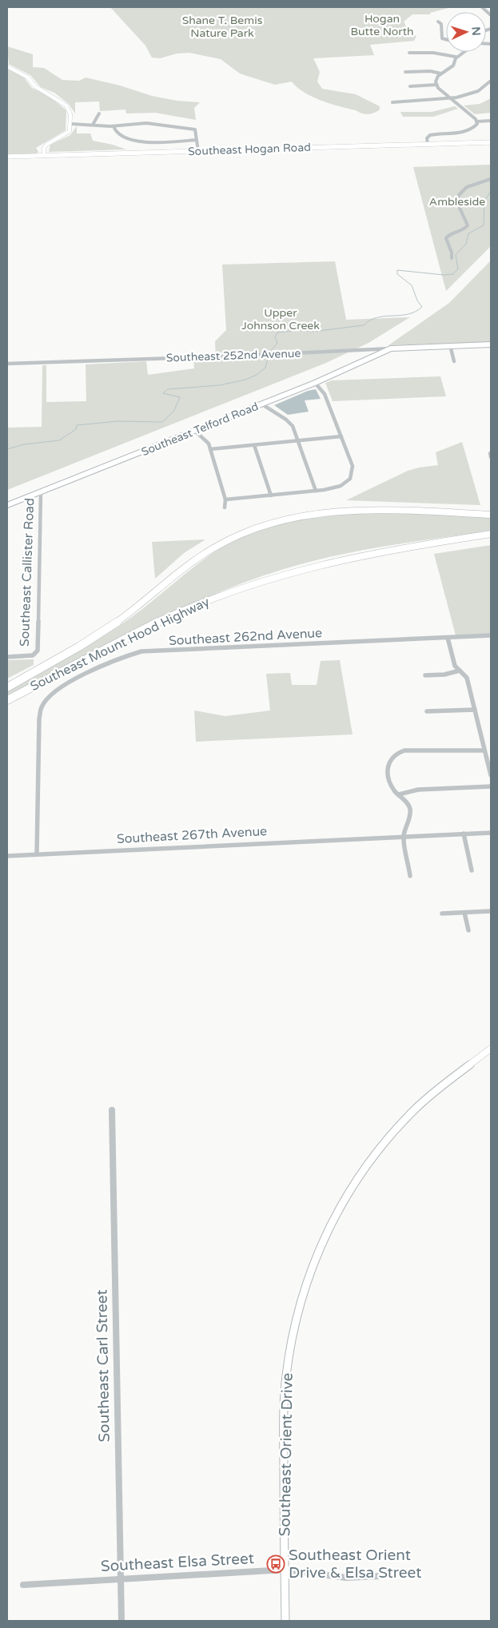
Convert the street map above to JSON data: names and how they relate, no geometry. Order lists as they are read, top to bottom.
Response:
{
  "streets": {
    "highway": ["Southeast Mount Hood Highway"],
    "main road": [
      "Southeast Hogan Road",
      "Southeast 252nd Avenue",
      "Southeast Telford Road",
      "Southeast Orient Drive"
    ],
    "street": [
      "Southeast Callister Road",
      "Southeast 262nd Avenue",
      "Southeast 267th Avenue",
      "Southeast Carl Street",
      "Southeast Elsa Street"
    ]
  },
  "crossings": [
    ["Southeast 252nd Avenue", "Southeast Telford Road"],
    ["Southeast Telford Road", "Southeast Callister Road"],
    ["Southeast 262nd Avenue", "Southeast 267th Avenue"],
    ["Southeast Carl Street", "Southeast Elsa Street"],
    ["Southeast Orient Drive", "Southeast Elsa Street"]
  ],
  "parks": [
    "Hogan Butte North",
    "Shane T. Bemis Nature Park",
    "Ambleside",
    "Upper Johnson Creek"
  ],
  "places": {
    "bus stop": ["Southeast Orient Drive & Elsa Street"]
  },
  "north": "right"
}
